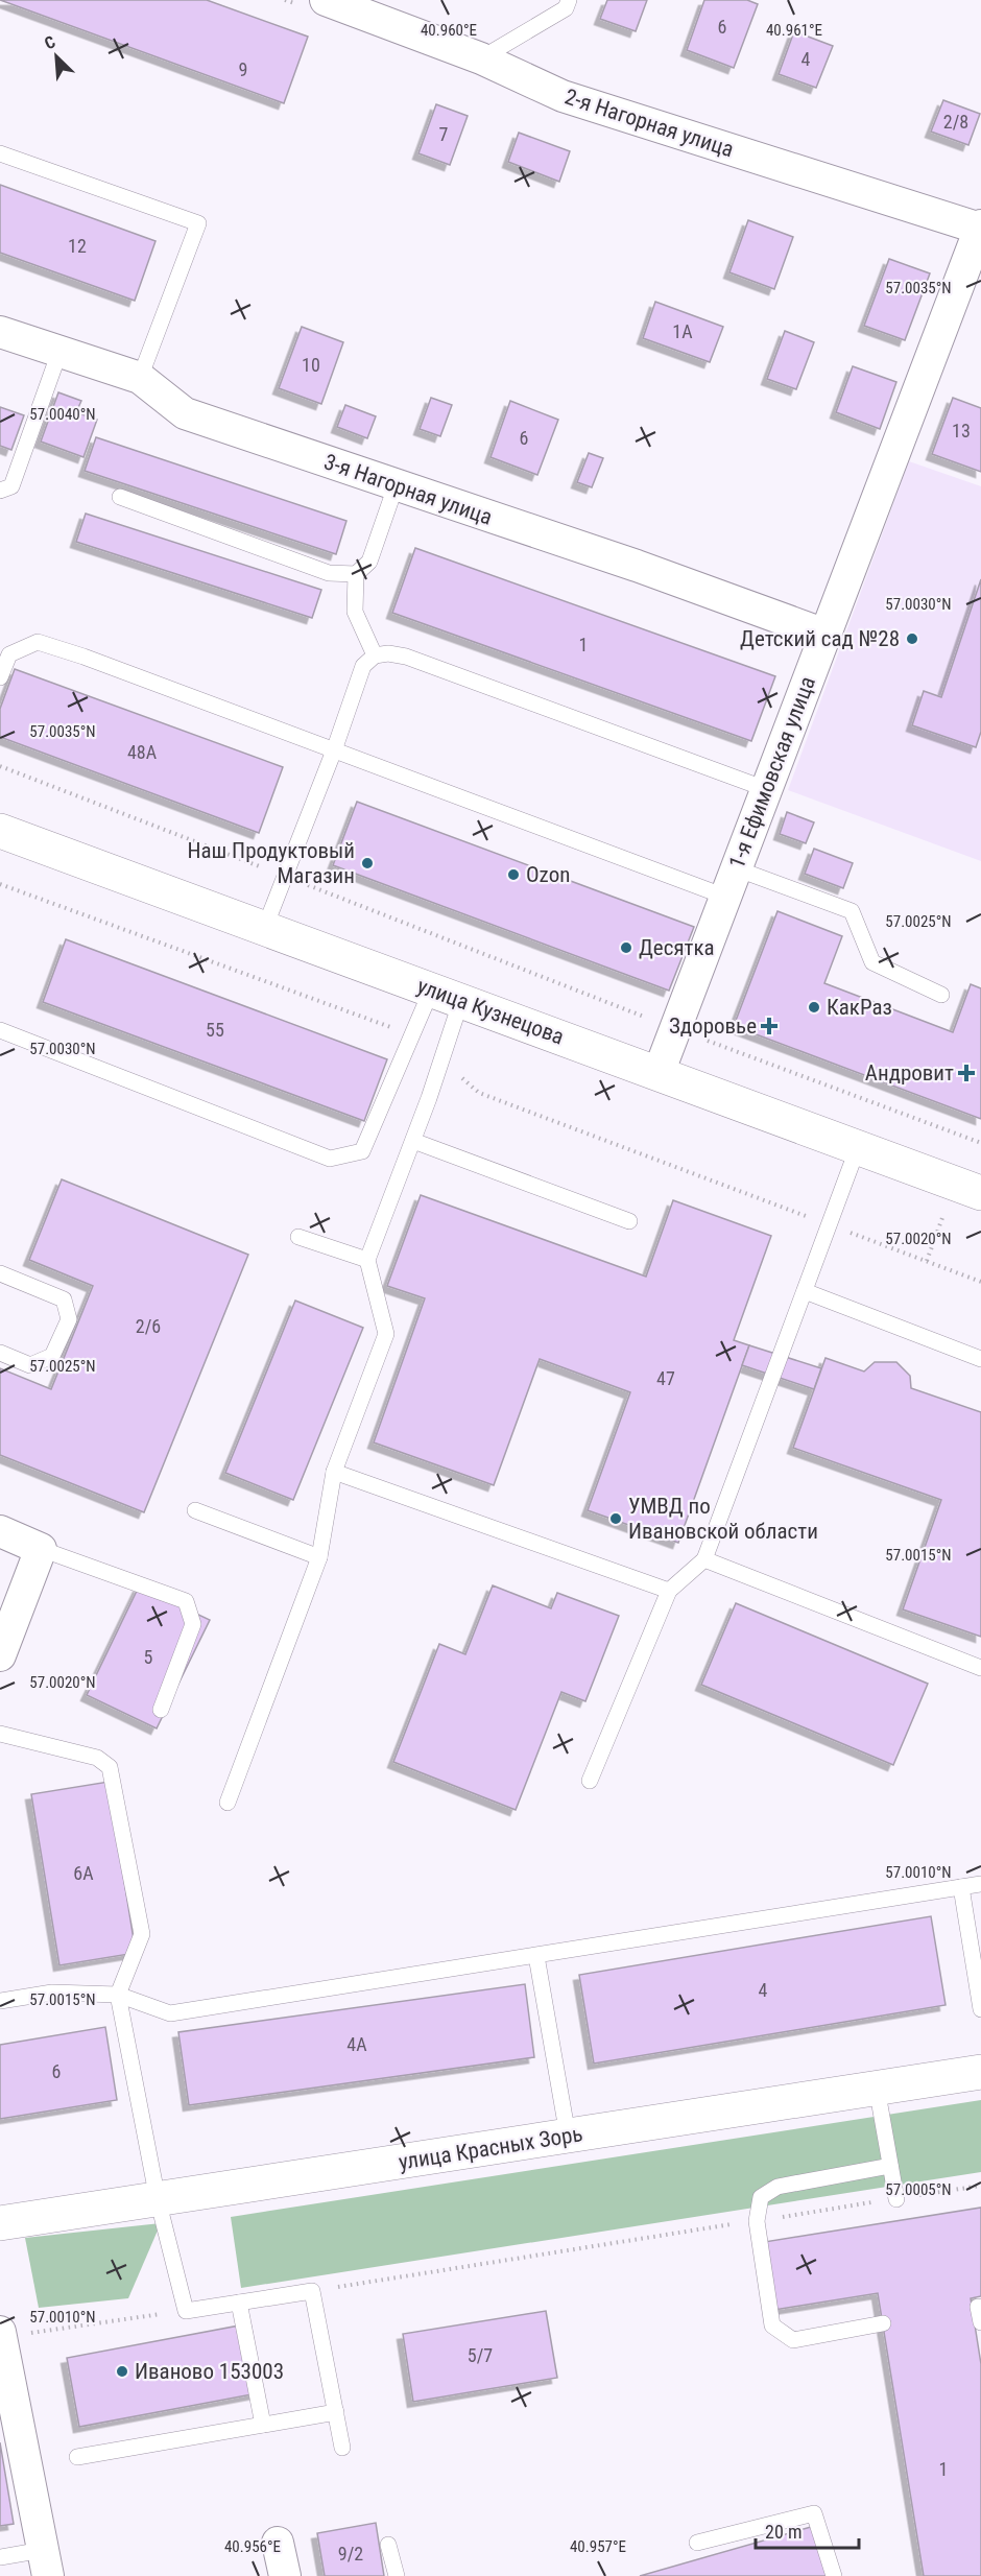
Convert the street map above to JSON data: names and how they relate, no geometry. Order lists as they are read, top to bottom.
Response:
{
  "streets": {
    "main road": ["улица Кузнецова", "улица Красных Зорь"],
    "street": ["2-я Нагорная улица", "3-я Нагорная улица", "1-я Ефимовская улица"]
  },
  "crossings": [
    ["2-я Нагорная улица", "1-я Ефимовская улица"],
    ["3-я Нагорная улица", "1-я Ефимовская улица"],
    ["1-я Ефимовская улица", "улица Кузнецова"]
  ],
  "places": {
    "other": [
      "Детский сад №28",
      "Наш Продуктовый Магазин",
      "Ozon",
      "Десятка",
      "КакРаз",
      "УМВД по Ивановской области",
      "Иваново 153003"
    ],
    "health": ["Здоровье", "Андровит"]
  },
  "house_numbers": [
    "6",
    "4",
    "9",
    "2/8",
    "7",
    "12",
    "1А",
    "10",
    "13",
    "6",
    "1",
    "48А",
    "55",
    "2/6",
    "47",
    "5",
    "6А",
    "4",
    "4А",
    "6",
    "5/7",
    "1",
    "9/2"
  ],
  "scale_bar": "20 m",
  "north": "top left",
  "coordinates": [
    "40.960°E",
    "40.961°E",
    "57.0035°N",
    "57.0040°N",
    "57.0030°N",
    "57.0025°N",
    "57.0020°N",
    "57.0015°N",
    "57.0010°N",
    "57.0005°N",
    "40.956°E",
    "40.957°E"
  ]
}
